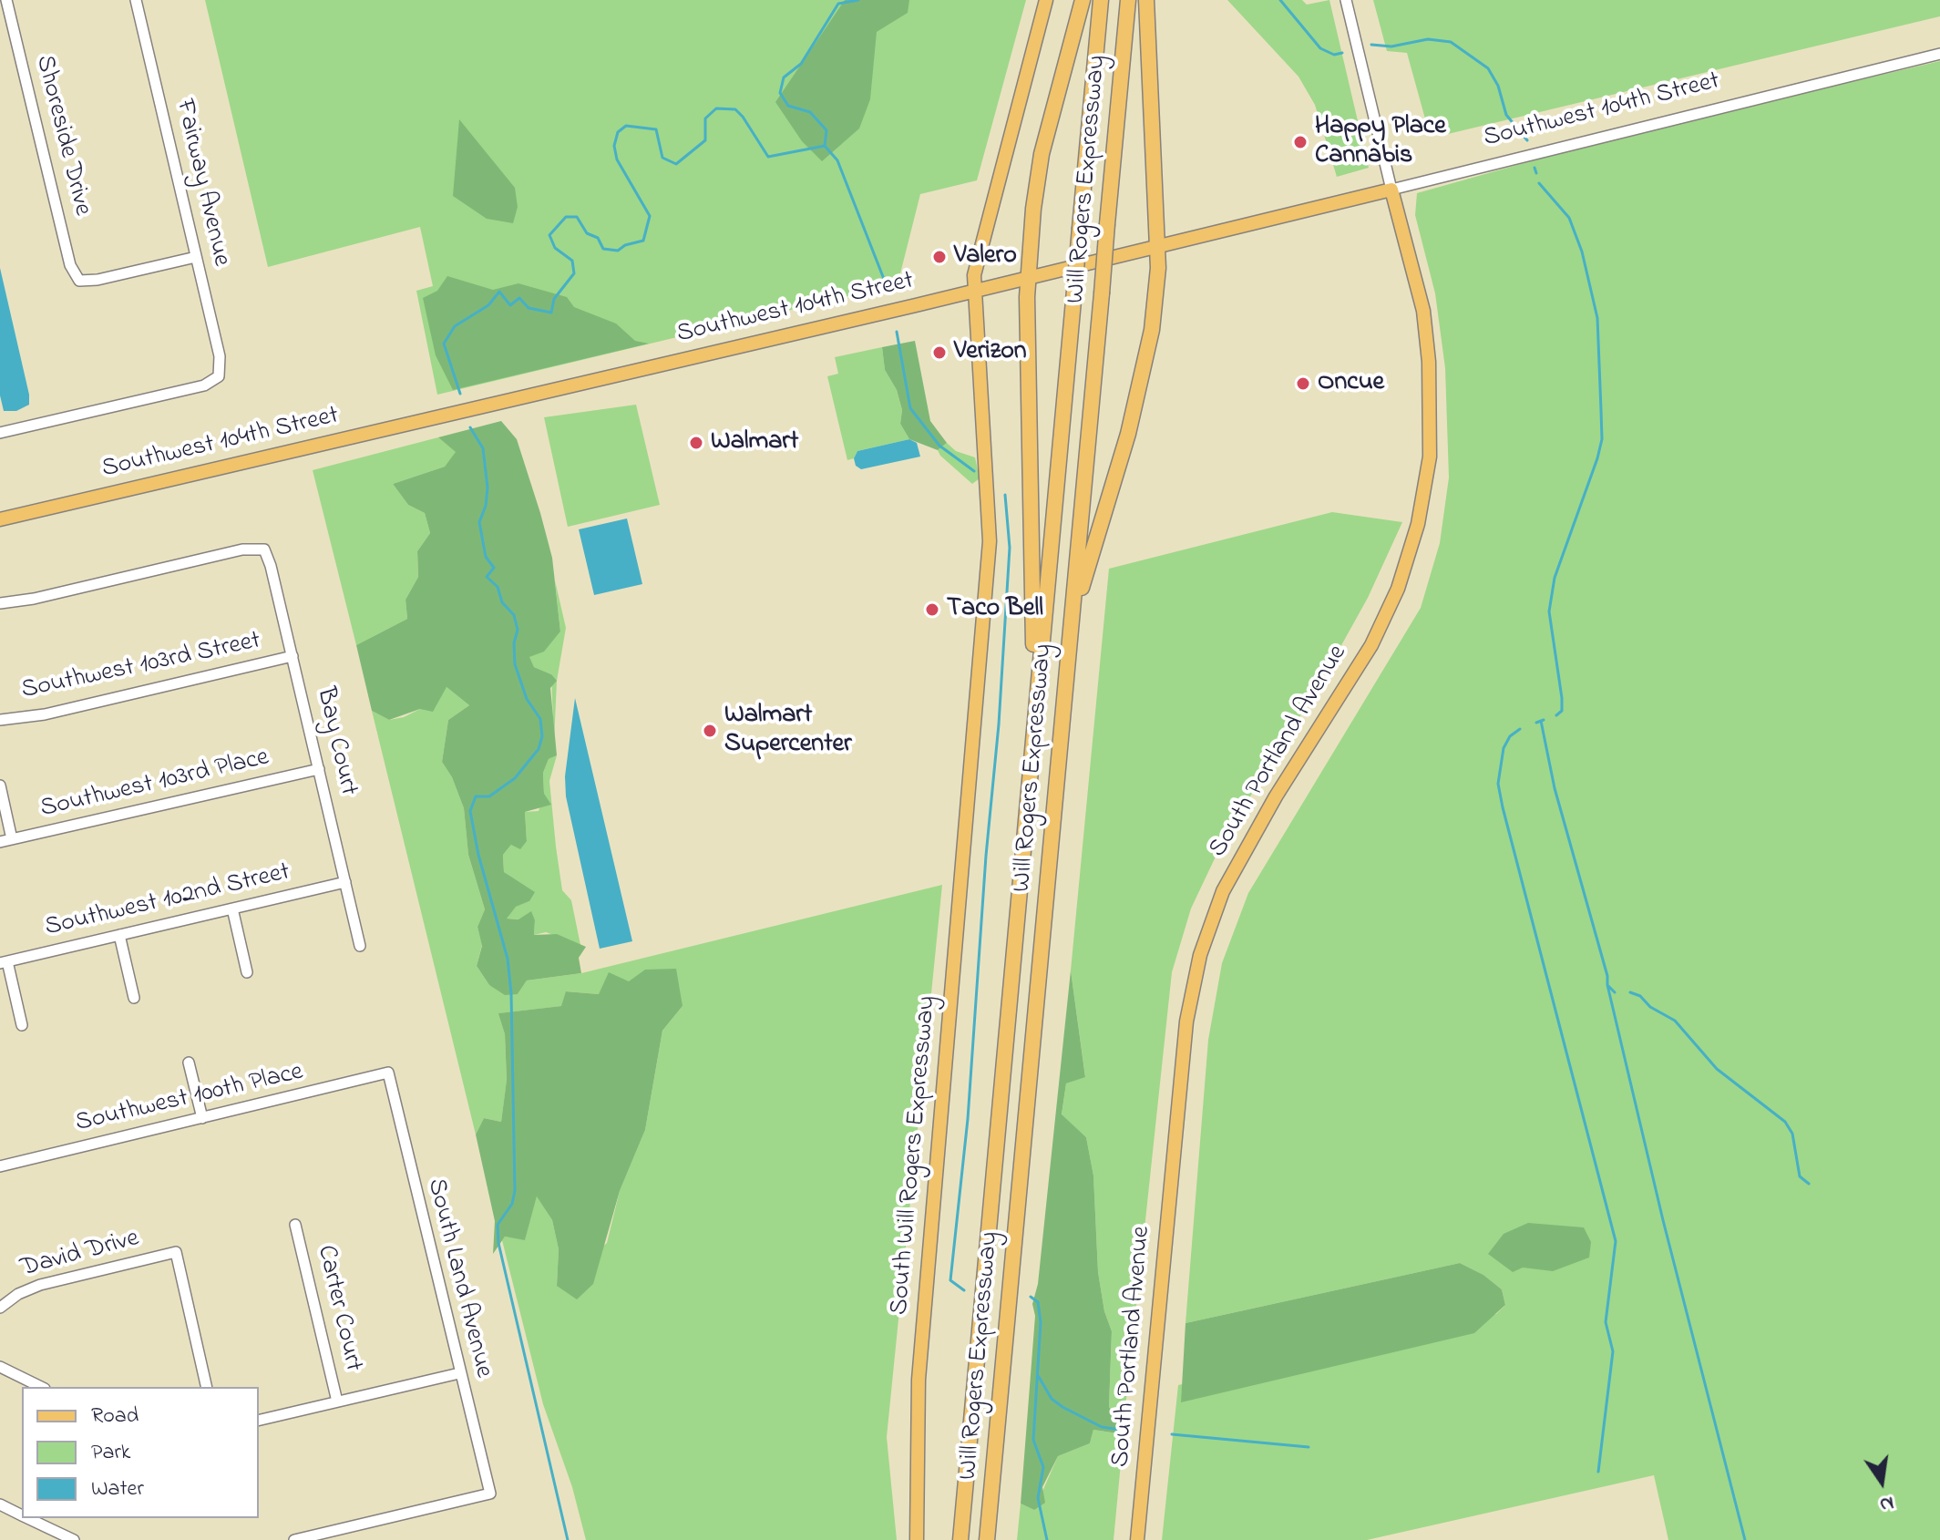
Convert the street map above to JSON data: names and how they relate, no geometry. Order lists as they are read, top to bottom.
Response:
{
  "streets": {
    "highway": ["Will Rogers Expressway"],
    "main road": ["Southwest 104th Street", "South Portland Avenue", "South Will Rogers Expressway"],
    "street": [
      "Shoreside Drive",
      "Fairway Avenue",
      "Southwest 103rd Street",
      "Bay Court",
      "Southwest 103rd Place",
      "Southwest 102nd Street",
      "Southwest 100th Place",
      "David Drive",
      "South Land Avenue",
      "Carter Court"
    ]
  },
  "crossings": [
    ["Southwest 104th Street", "South Portland Avenue"],
    ["Southwest 104th Street", "South Will Rogers Expressway"],
    ["Shoreside Drive", "Fairway Avenue"],
    ["Southwest 103rd Street", "Bay Court"],
    ["Bay Court", "Southwest 103rd Place"],
    ["Bay Court", "Southwest 102nd Street"],
    ["Southwest 100th Place", "South Land Avenue"]
  ],
  "places": [
    "Happy Place Cannabis",
    "Valero",
    "Verizon",
    "Oncue",
    "Walmart",
    "Taco Bell",
    "Walmart Supercenter"
  ],
  "legend": ["Road", "Park", "Water"],
  "north": "bottom"
}
